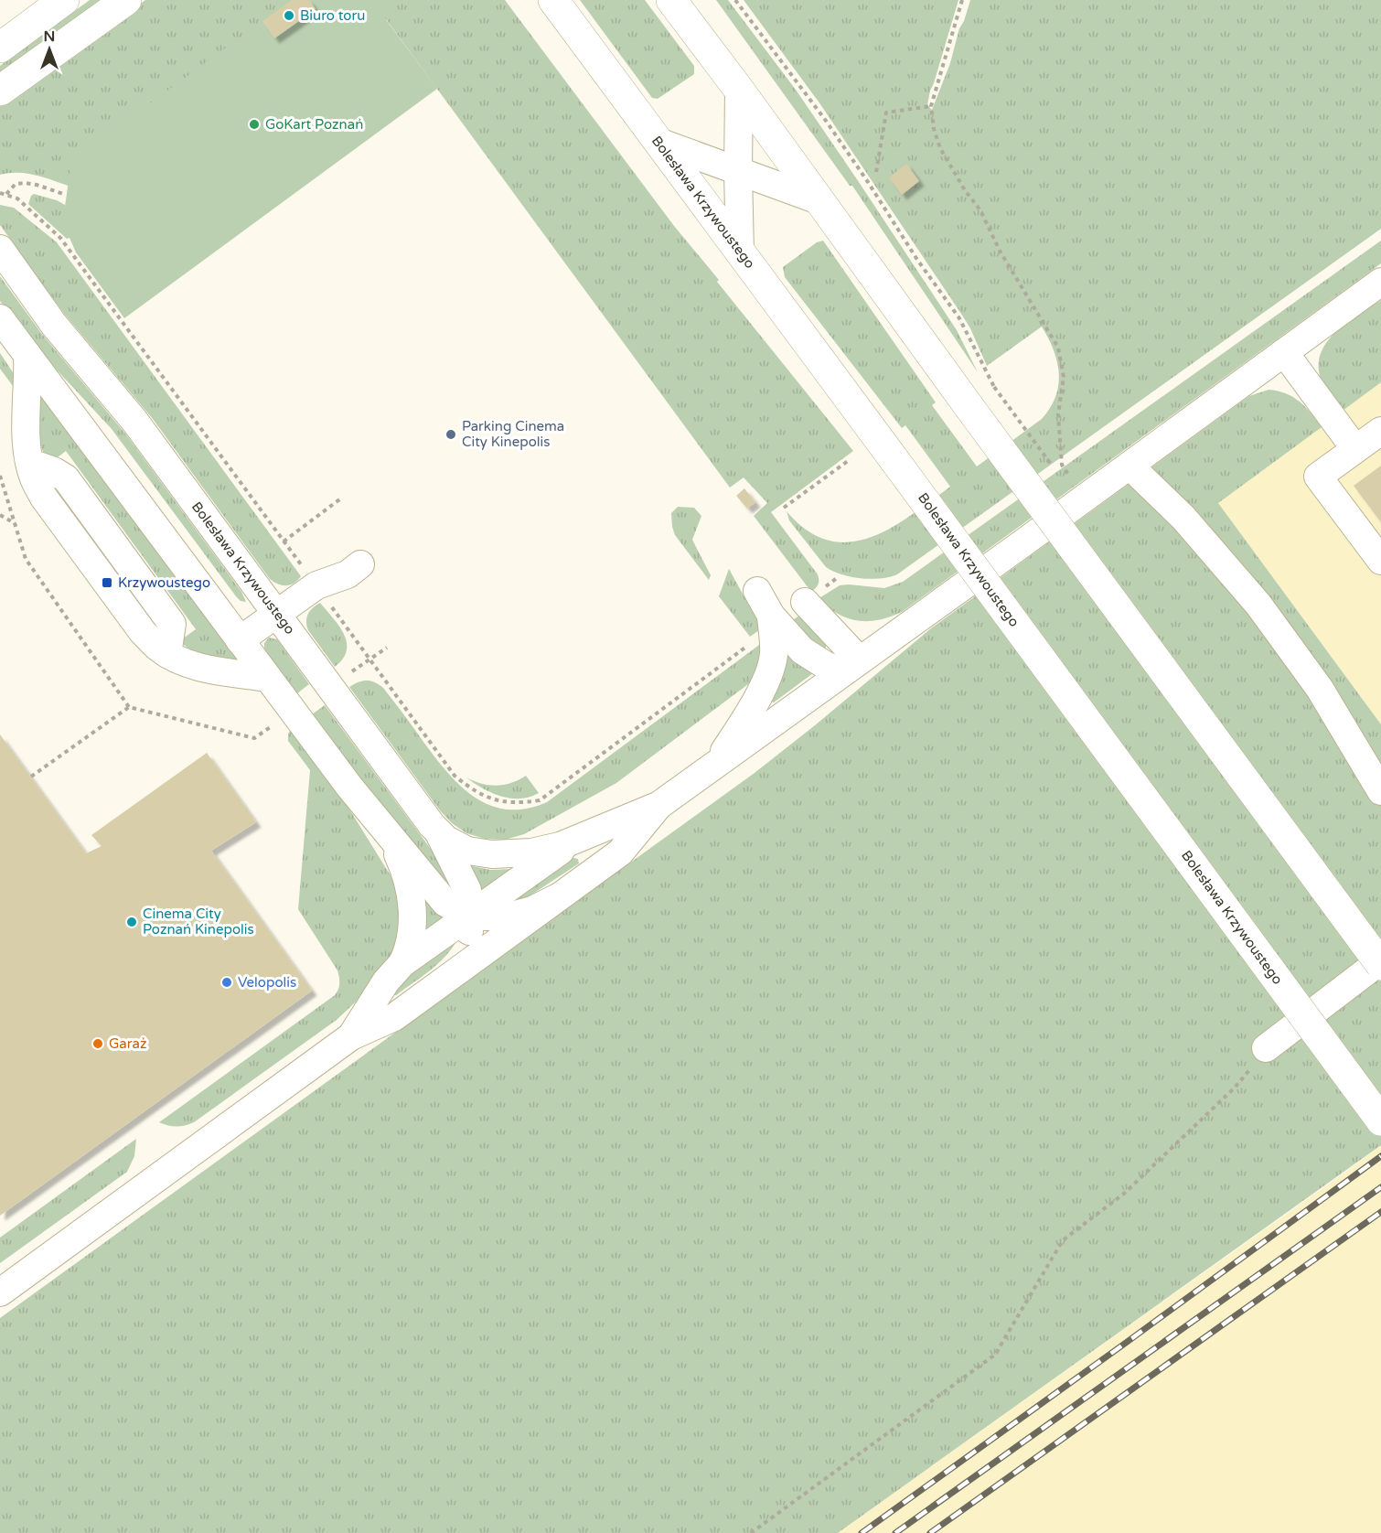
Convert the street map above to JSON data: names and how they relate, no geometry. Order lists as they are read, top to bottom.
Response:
{
  "streets": {
    "main road": ["Bolesława Krzywoustego"]
  },
  "places": {
    "other": [
      "Biuro toru",
      "GoKart Poznań",
      "Parking Cinema City Kinepolis",
      "Cinema City Poznań Kinepolis",
      "Velopolis",
      "Garaż"
    ],
    "transit": ["Krzywoustego"]
  },
  "north": "top"
}
